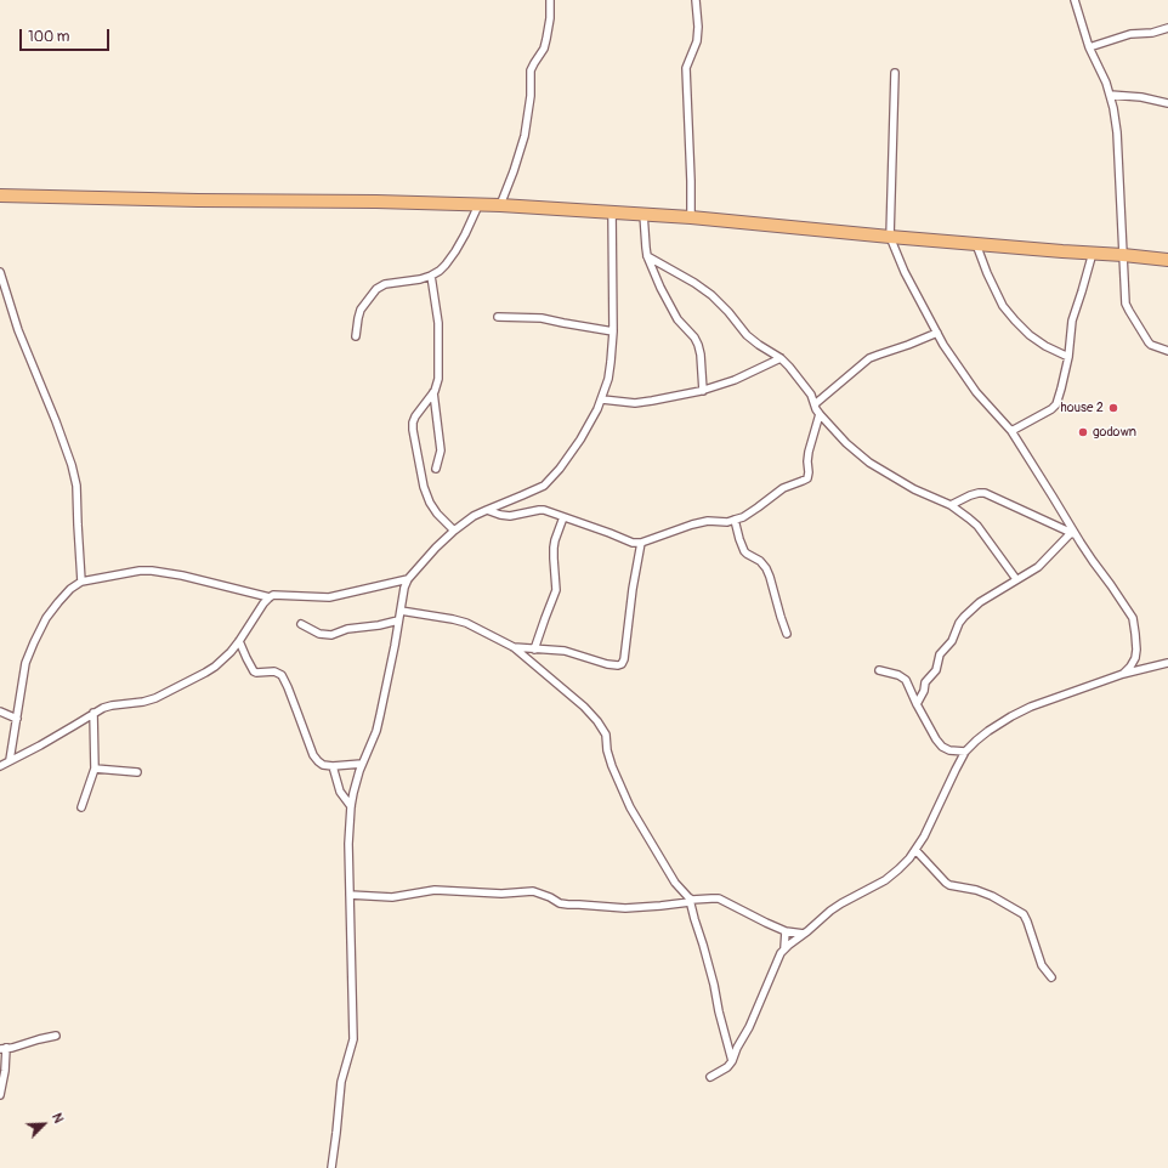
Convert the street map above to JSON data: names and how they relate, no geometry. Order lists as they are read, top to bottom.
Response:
{
  "places": ["house 2", "godown"],
  "scale_bar": "100 m",
  "north": "top right"
}
